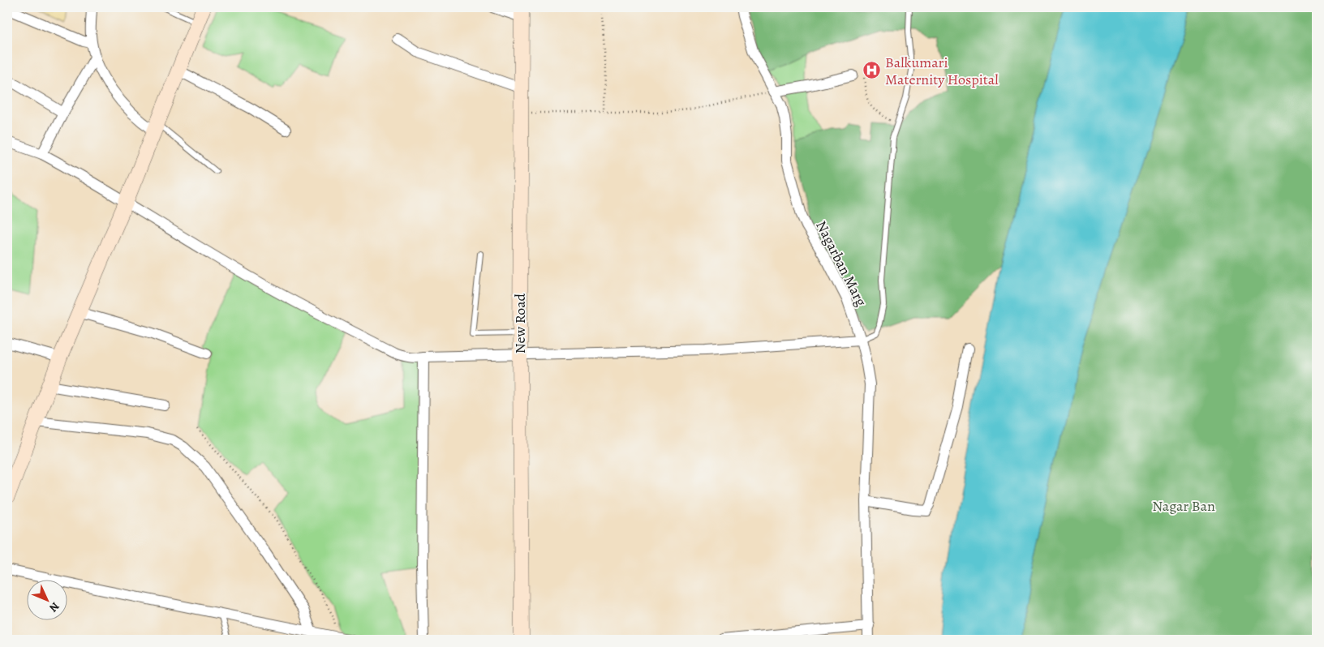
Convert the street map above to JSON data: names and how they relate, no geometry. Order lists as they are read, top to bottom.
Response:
{
  "streets": {
    "street": ["Nagarban Marg", "New Road"]
  },
  "parks": ["Nagar Ban"],
  "places": {
    "hospital": ["Balkumari Maternity Hospital"]
  },
  "north": "bottom right"
}
